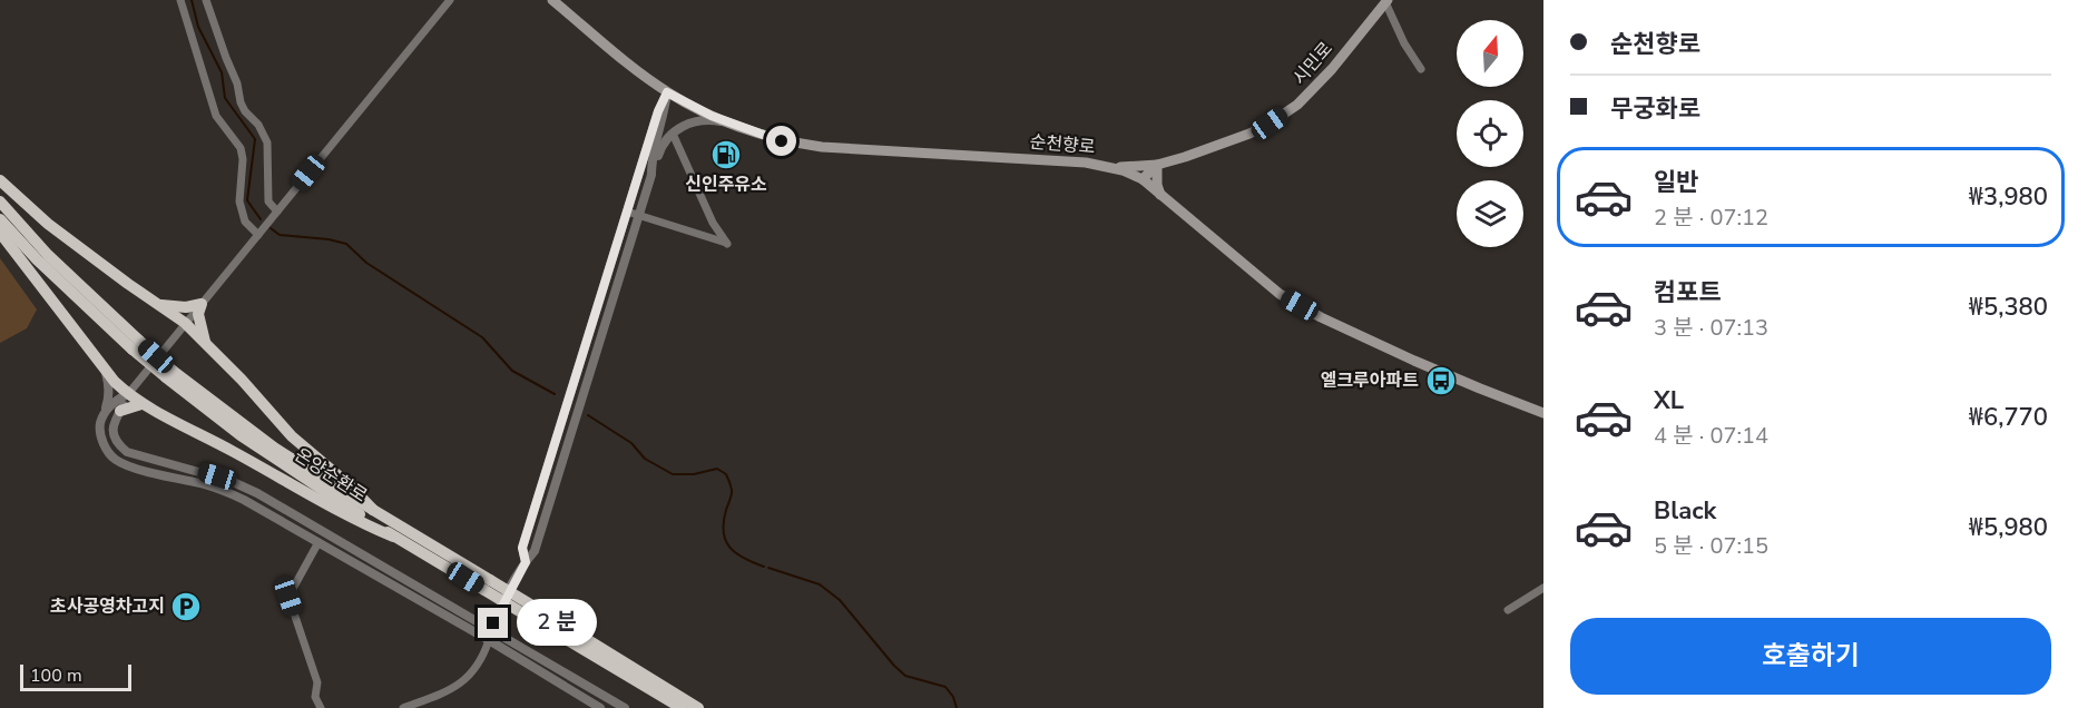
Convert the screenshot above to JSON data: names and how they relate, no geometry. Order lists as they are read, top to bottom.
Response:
{
  "streets": {
    "highway": ["온양순환로"],
    "main road": ["시민로", "순천향로"]
  },
  "crossings": [
    ["시민로", "순천향로"]
  ],
  "places": {
    "fuel station": ["신인주유소"],
    "bus stop": ["엘크루아파트"],
    "parking": ["초사공영차고지"]
  },
  "scale_bar": "100 m",
  "north": "top",
  "page": {
    "banner": ["순천향로", "무궁화로"],
    "list": [
      {
        "name": "일반",
        "note": "2 분 · 07:12",
        "value": "₩3,980"
      },
      {
        "name": "컴포트",
        "note": "3 분 · 07:13",
        "value": "₩5,380"
      },
      {
        "name": "XL",
        "note": "4 분 · 07:14",
        "value": "₩6,770"
      },
      {
        "name": "Black",
        "note": "5 분 · 07:15",
        "value": "₩5,980"
      }
    ],
    "bubble": "2 분",
    "buttons": "호출하기",
    "scale": "100 m"
  }
}
